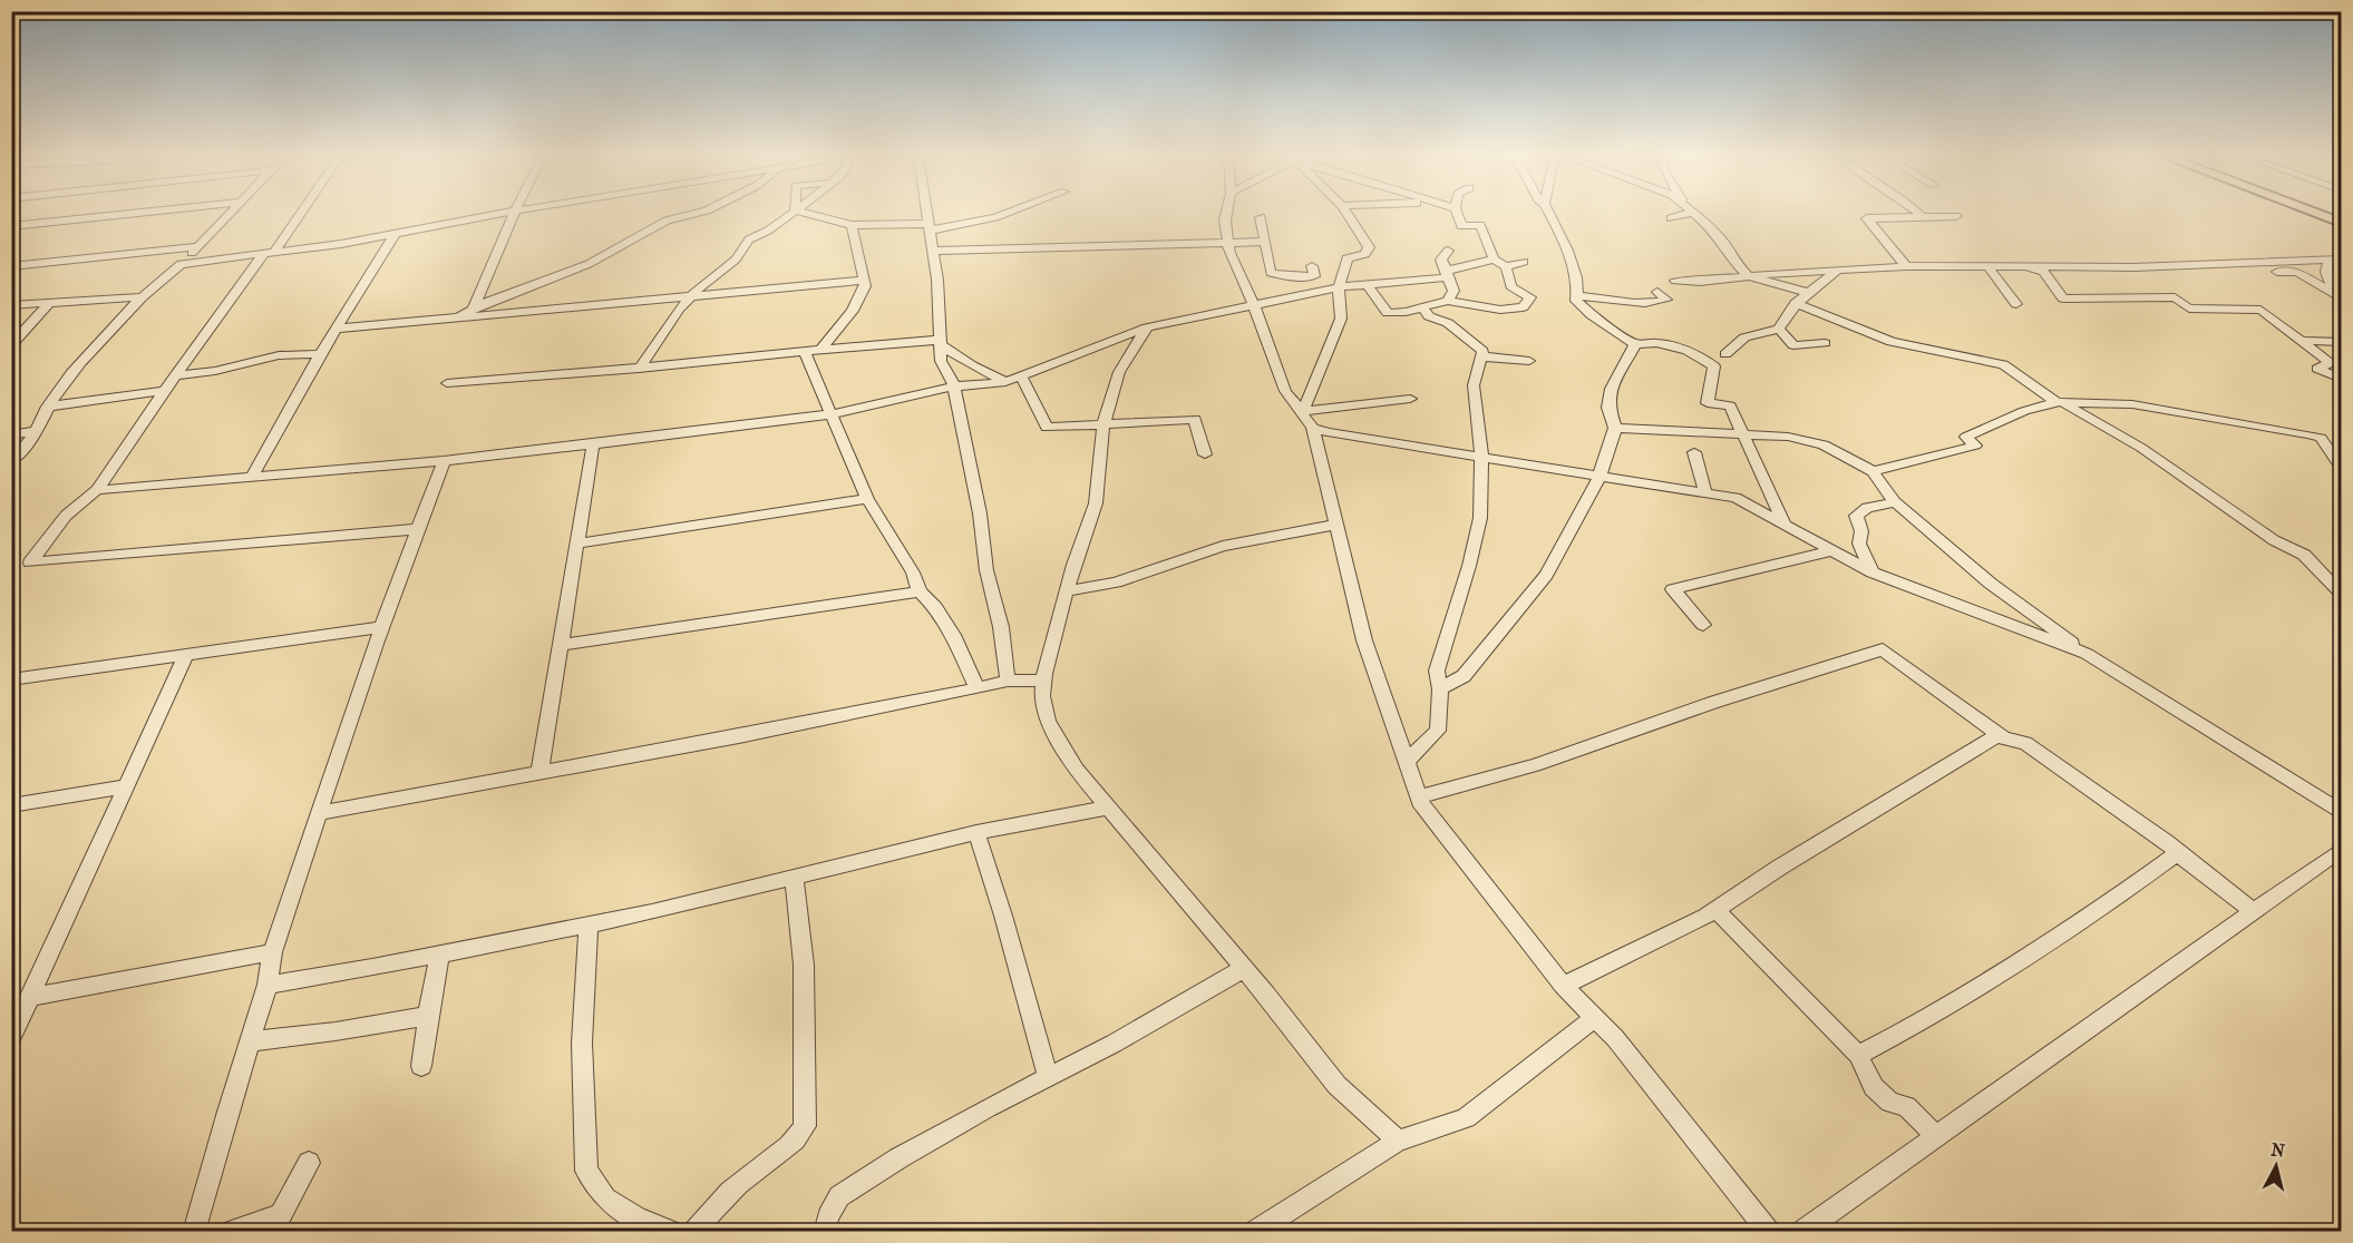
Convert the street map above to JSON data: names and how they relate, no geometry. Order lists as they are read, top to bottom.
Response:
{
  "north": "top"
}
